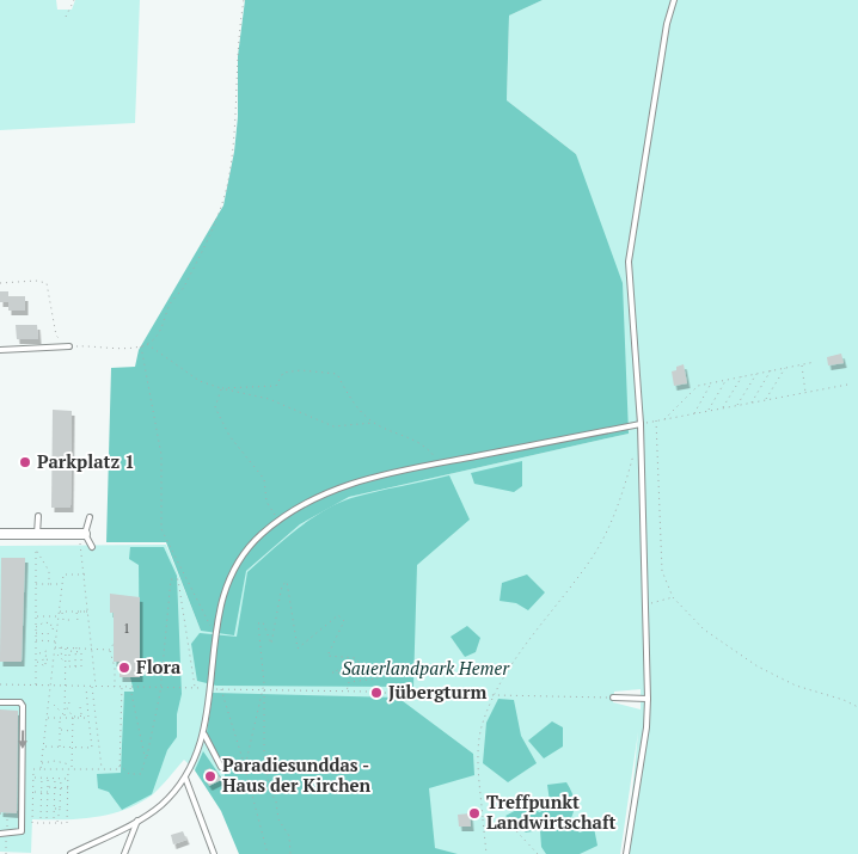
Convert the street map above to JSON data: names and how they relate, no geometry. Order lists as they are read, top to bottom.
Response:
{
  "parks": ["Sauerlandpark Hemer"],
  "places": [
    "Parkplatz 1",
    "Flora",
    "Jübergturm",
    "Paradiesunddas - Haus der Kirchen",
    "Treffpunkt Landwirtschaft"
  ],
  "house_numbers": ["1"]
}
